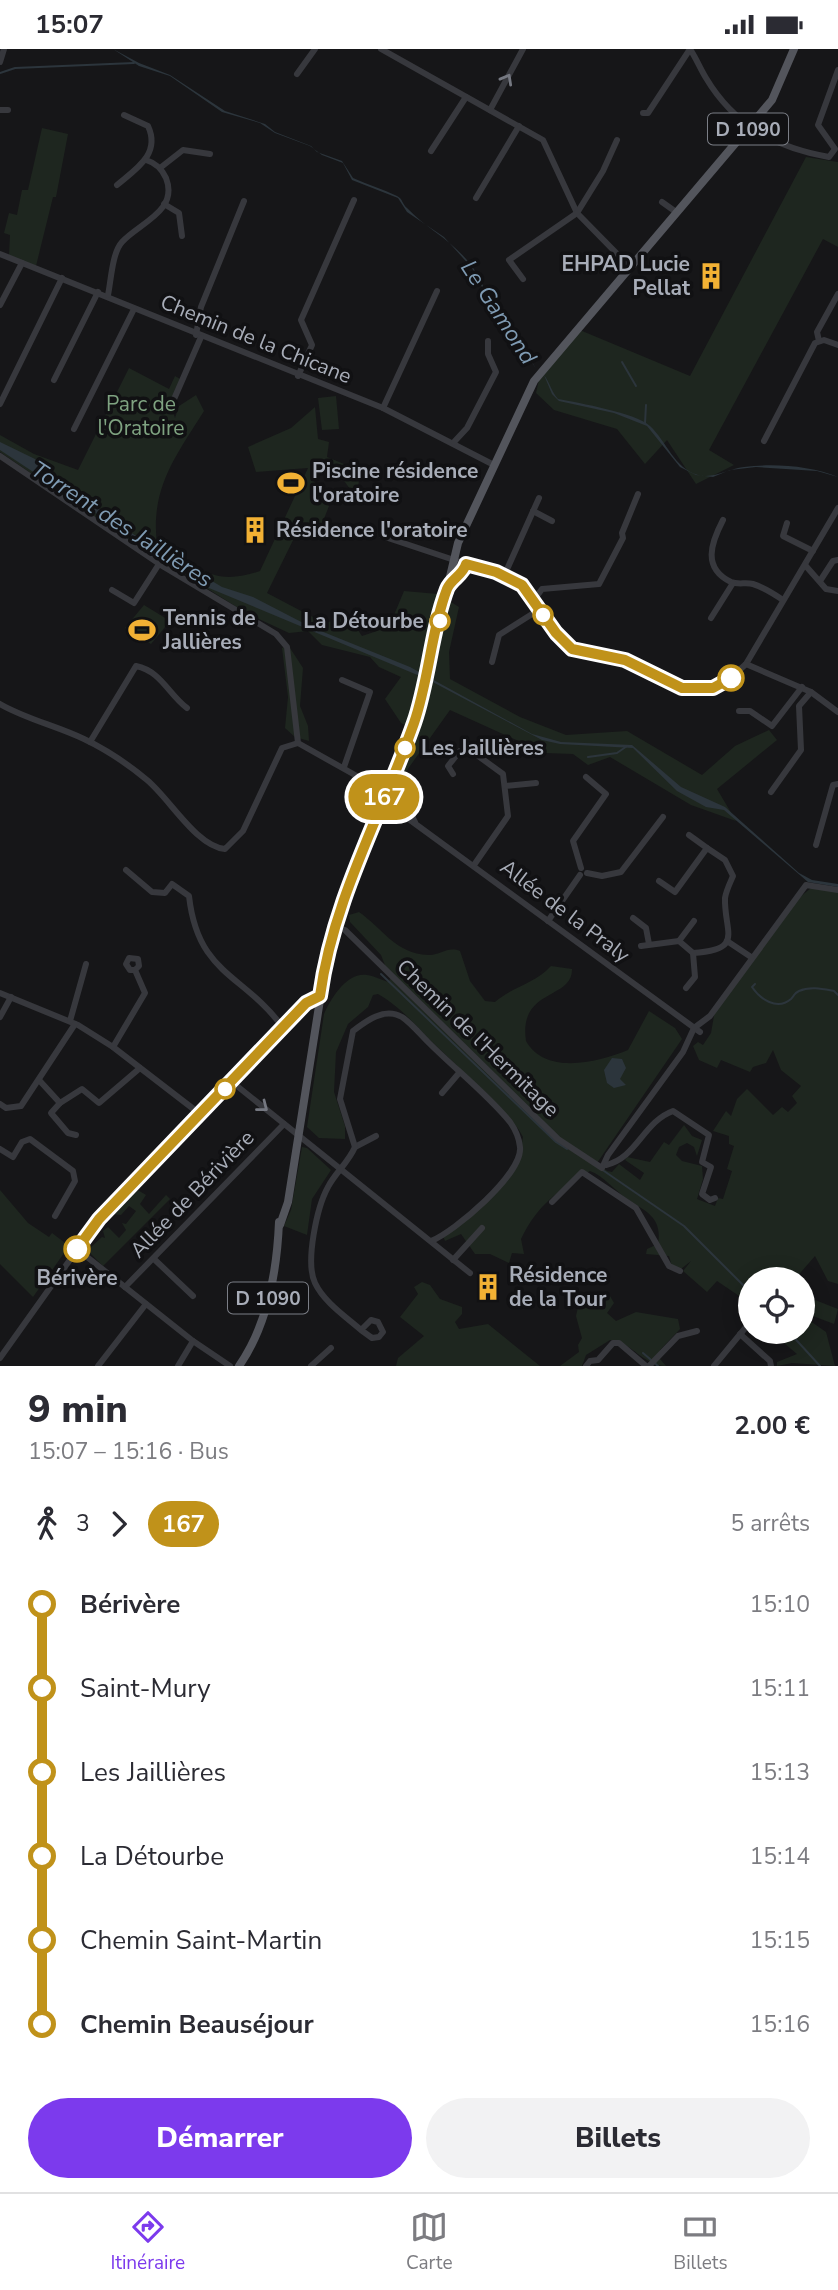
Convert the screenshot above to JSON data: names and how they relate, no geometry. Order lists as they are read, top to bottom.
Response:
{
  "streets": {
    "main road": ["D 1090"],
    "street": [
      "Chemin de la Chicane",
      "Allée de la Praly",
      "Chemin de l'Hermitage",
      "Allée de Bérivière"
    ]
  },
  "crossings": [
    ["D 1090", "Chemin de la Chicane"],
    ["D 1090", "Allée de la Praly"],
    ["D 1090", "Chemin de l'Hermitage"]
  ],
  "water": ["Le Gamond", "Torrent des Jaillières"],
  "parks": ["Parc de l'Oratoire"],
  "places": {
    "building": ["EHPAD Lucie Pellat", "Résidence l'oratoire", "Résidence de la Tour"],
    "sports": ["Piscine résidence l'oratoire", "Tennis de Jallières"],
    "other": ["La Détourbe", "Les Jaillières", "Bérivère"]
  },
  "lines": ["bus line 167"],
  "page": {
    "status": "15:07",
    "on_map": "167",
    "heading": ["9 min", "15:07 – 15:16 · Bus", "2.00 €"],
    "legs": ["3", "167", "5 arrêts"],
    "list": [
      {
        "name": "Bérivère",
        "value": "15:10"
      },
      {
        "name": "Saint-Mury",
        "value": "15:11"
      },
      {
        "name": "Les Jaillières",
        "value": "15:13"
      },
      {
        "name": "La Détourbe",
        "value": "15:14"
      },
      {
        "name": "Chemin Saint-Martin",
        "value": "15:15"
      },
      {
        "name": "Chemin Beauséjour",
        "value": "15:16"
      }
    ],
    "buttons": ["Démarrer", "Billets"],
    "tabs": ["Itinéraire", "Carte", "Billets"]
  }
}
